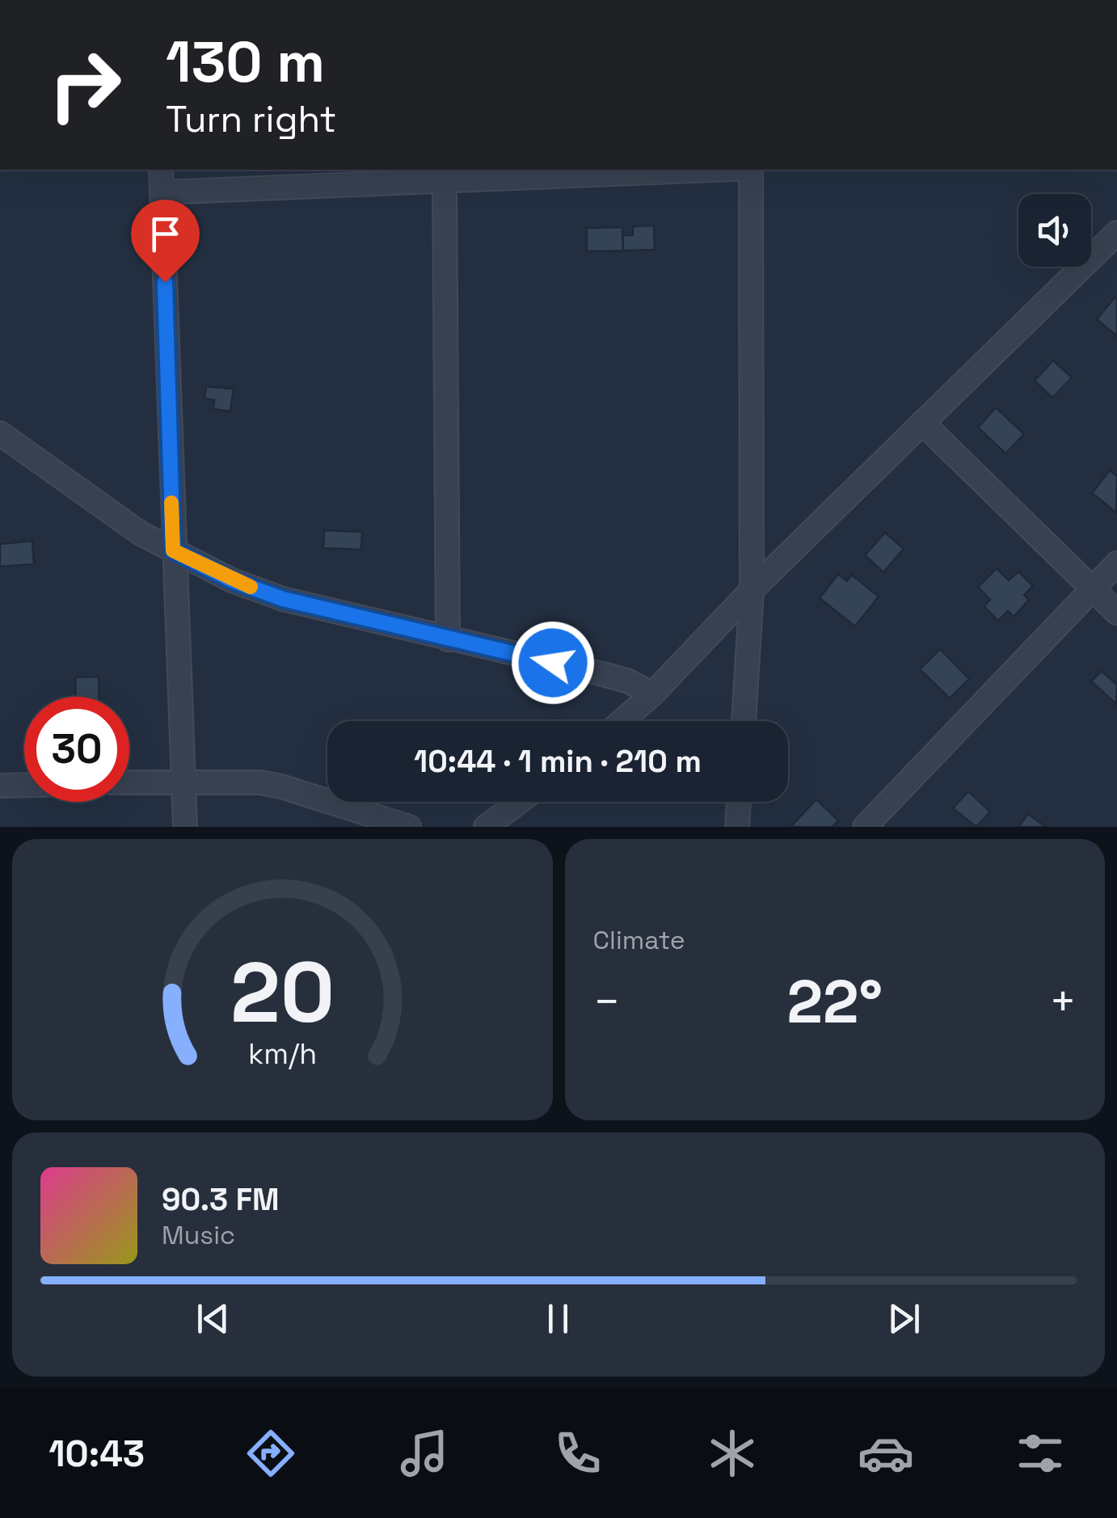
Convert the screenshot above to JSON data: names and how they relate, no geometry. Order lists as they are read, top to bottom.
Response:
{
  "page": {
    "turn": ["130 m", "Turn right"],
    "limit": "30",
    "trip": "10:44 · 1 min · 210 m",
    "tile": "Climate",
    "heat": ["−", "22°", "+"],
    "song": ["90.3 FM", "Music"],
    "tabs": "10:43",
    "gauge": ["20", "km/h"]
  }
}
